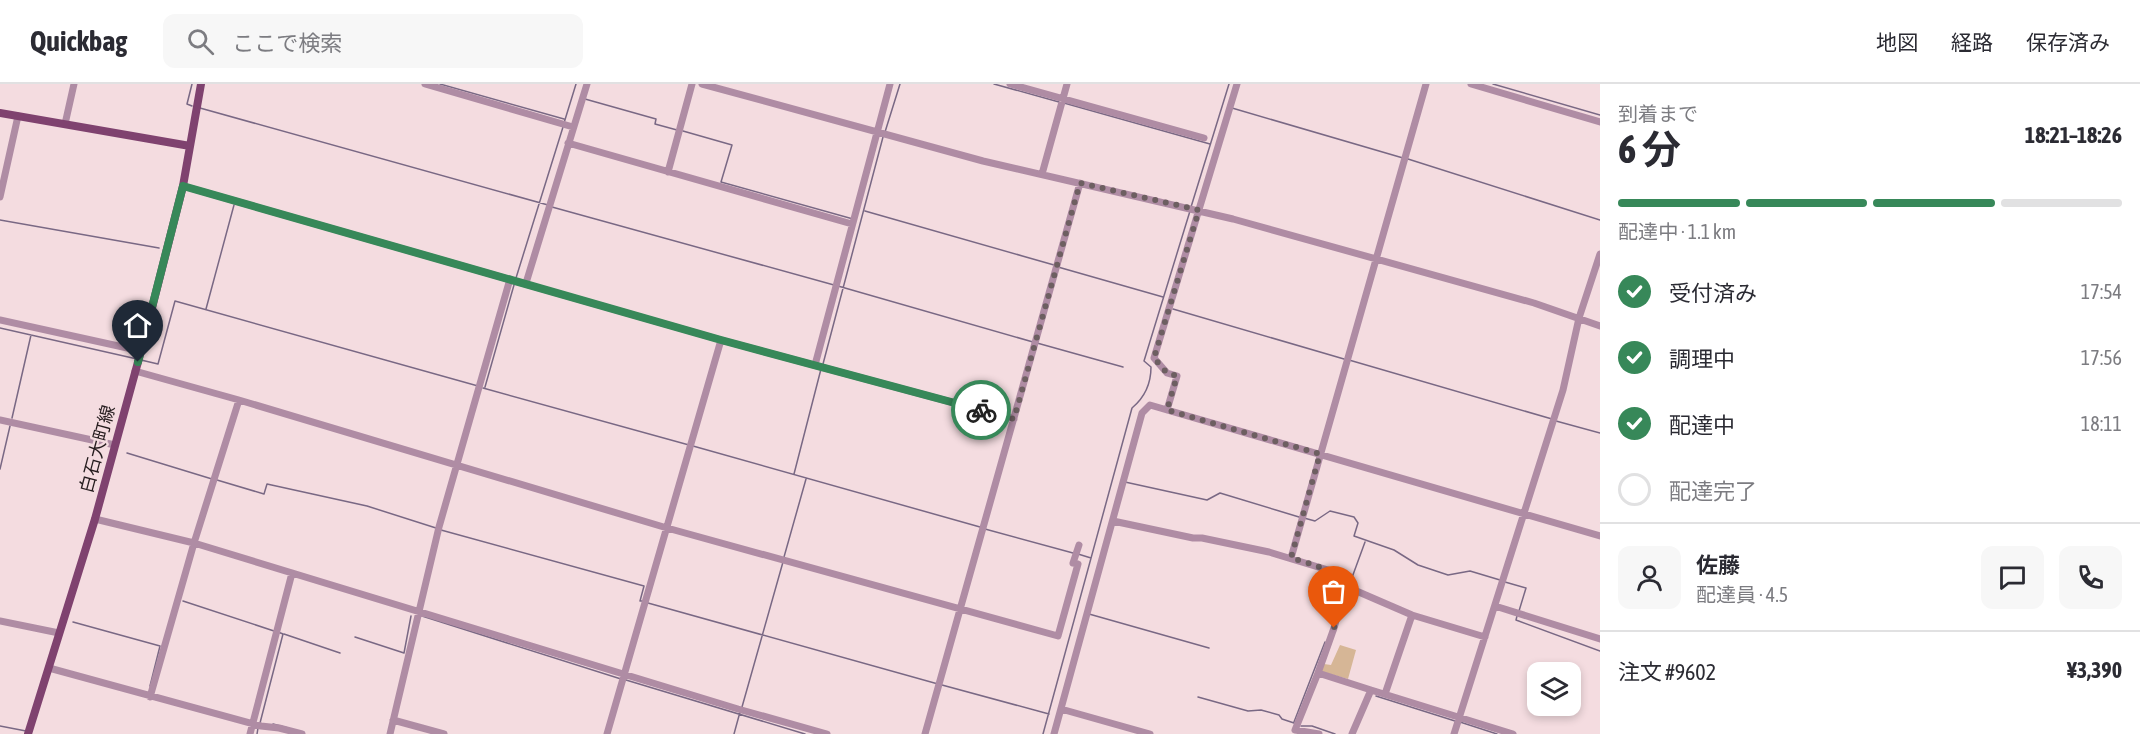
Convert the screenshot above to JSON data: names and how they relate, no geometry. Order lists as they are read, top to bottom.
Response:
{
  "streets": {
    "main road": ["白石大町線"]
  },
  "page": {
    "header": "Quickbag",
    "search": "ここで検索",
    "nav": ["地図", "経路", "保存済み"],
    "heading": ["6 分", "到着まで", "18:21–18:26"],
    "panel": [
      "佐藤",
      "配達員 · 4.5",
      "注文 #9602",
      "¥3,390"
    ],
    "bar": "配達中 · 1.1 km",
    "list": [
      ["受付済み", "17:54"],
      ["調理中", "17:56"],
      ["配達中", "18:11"],
      "配達完了"
    ]
  }
}
